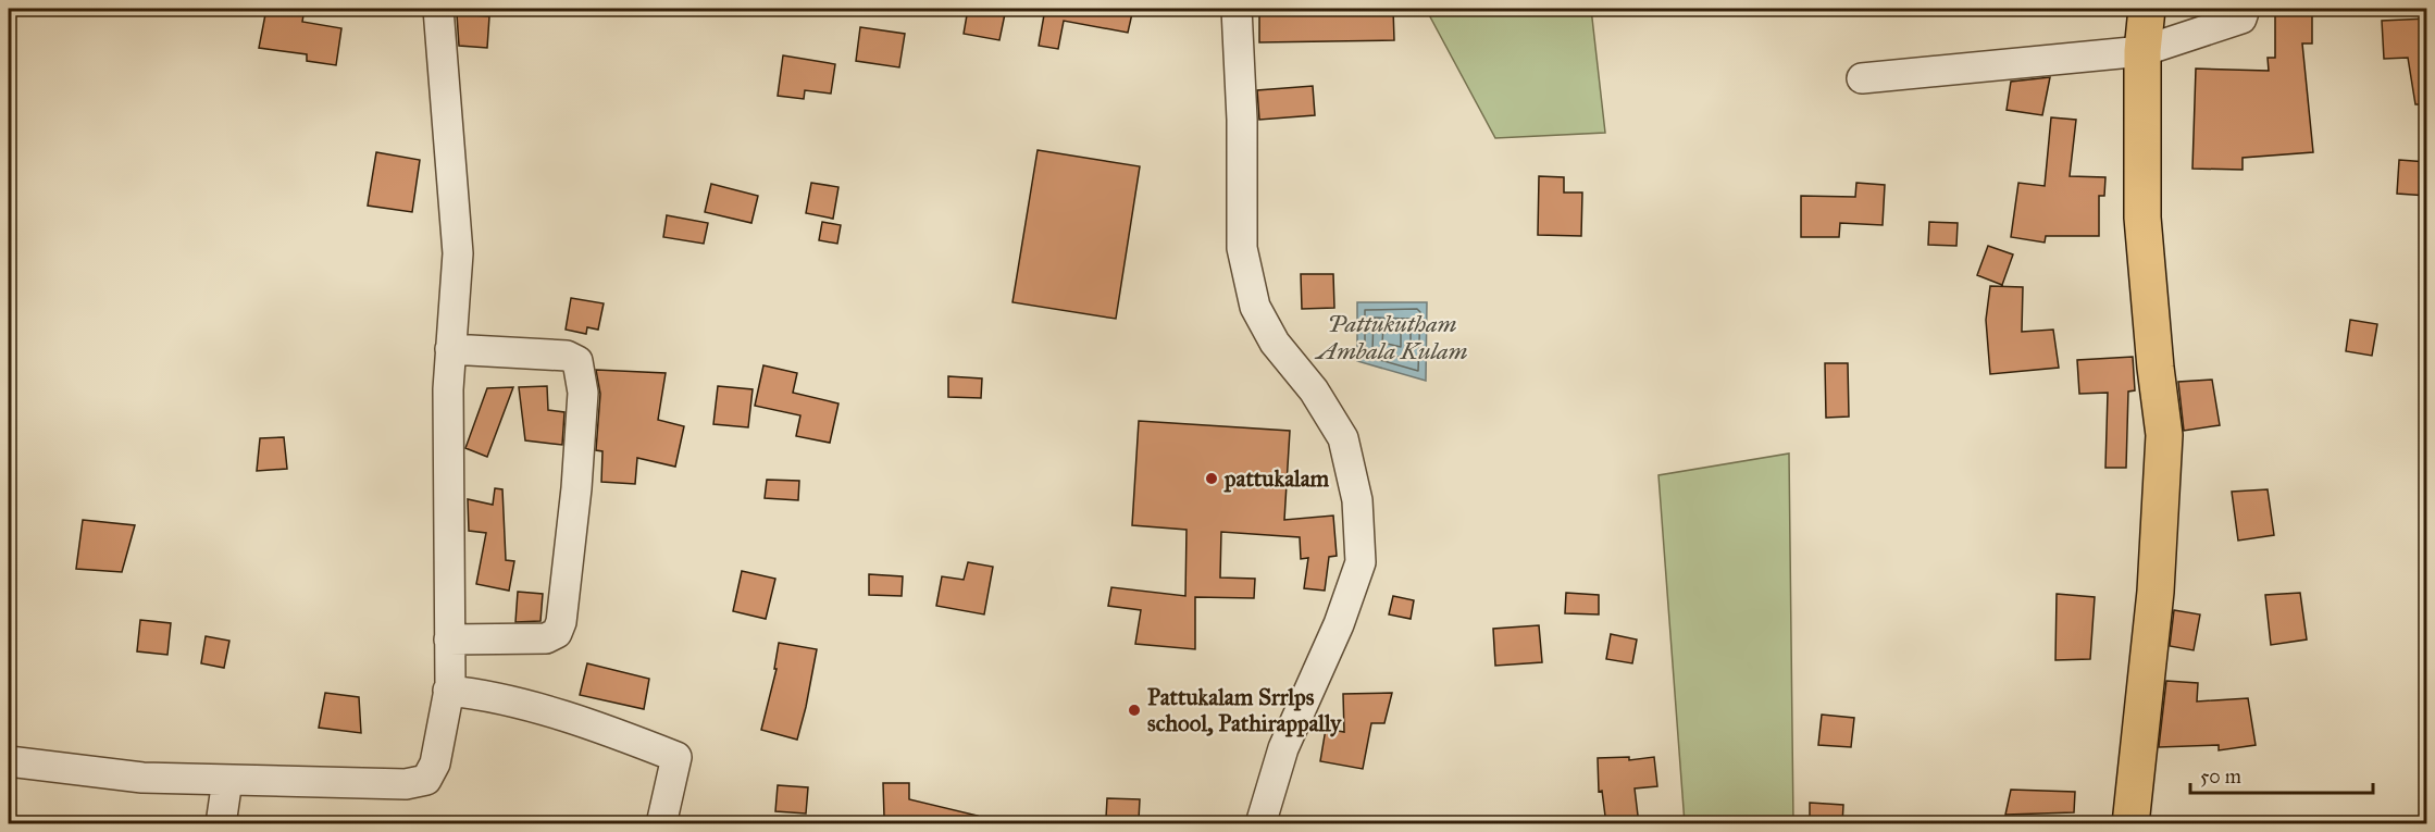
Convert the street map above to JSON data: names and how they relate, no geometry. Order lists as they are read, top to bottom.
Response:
{
  "water": ["Pattukutham Ambala Kulam"],
  "places": ["pattukalam", "Pattukalam Srrlps school, Pathirappally"],
  "scale_bar": "50 m"
}
